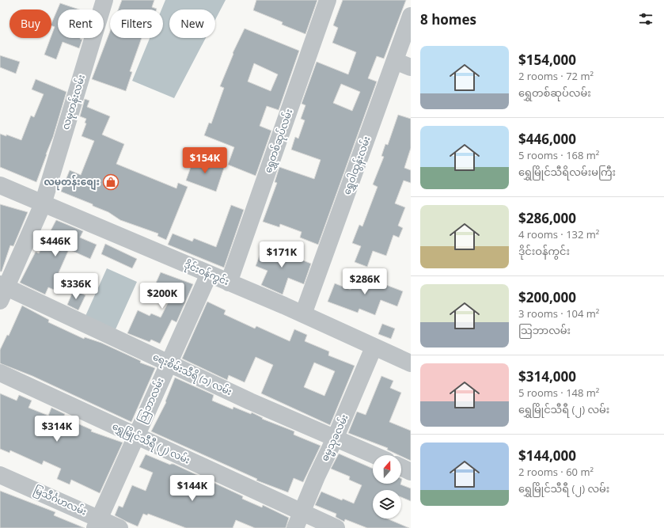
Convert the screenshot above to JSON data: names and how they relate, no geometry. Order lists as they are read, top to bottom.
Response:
{
  "streets": {
    "street": [
      "လမုတန်းလမ်း",
      "ရွှေတစ်ဆုပ်လမ်း",
      "ရွှေဝါထွန်းလမ်း",
      "ဒိုင်းဝန်ကွင်း",
      "ရေးစိမ်းသီရိ (၁) လမ်း",
      "သြဘာလမ်း",
      "ဓမ္မသုခလမ်း",
      "ရွှေမြိုင်သီရီ (၂) လမ်း",
      "မြသီင်္ဂဟလမ်း"
    ]
  },
  "crossings": [
    ["လမုတန်းလမ်း", "ဒိုင်းဝန်ကွင်း"],
    ["လမုတန်းလမ်း", "ရေးစိမ်းသီရိ (၁) လမ်း"],
    ["ရွှေတစ်ဆုပ်လမ်း", "ဒိုင်းဝန်ကွင်း"],
    ["ရွှေဝါထွန်းလမ်း", "ဒိုင်းဝန်ကွင်း"],
    ["ဒိုင်းဝန်ကွင်း", "သြဘာလမ်း"],
    ["ဒိုင်းဝန်ကွင်း", "ဓမ္မသုခလမ်း"],
    ["ရေးစိမ်းသီရိ (၁) လမ်း", "သြဘာလမ်း"],
    ["ရေးစိမ်းသီရိ (၁) လမ်း", "ဓမ္မသုခလမ်း"],
    ["သြဘာလမ်း", "ရွှေမြိုင်သီရီ (၂) လမ်း"],
    ["သြဘာလမ်း", "မြသီင်္ဂဟလမ်း"],
    ["ဓမ္မသုခလမ်း", "ရွှေမြိုင်သီရီ (၂) လမ်း"]
  ],
  "places": {
    "shop": ["လမုတန်းစျေး"]
  },
  "north": "top",
  "page": {
    "heading": "8 homes",
    "chip": [
      "Buy",
      "Rent",
      "Filters",
      "New"
    ],
    "list": [
      {
        "name": "$154,000",
        "note": "2 rooms · 72 m² · ရွှေတစ်ဆုပ်လမ်း"
      },
      {
        "name": "$446,000",
        "note": "5 rooms · 168 m² · ရွှေမြိုင်သီရိလမ်းမကြီး"
      },
      {
        "name": "$286,000",
        "note": "4 rooms · 132 m² · ဒိုင်းဝန်ကွင်း"
      },
      {
        "name": "$200,000",
        "note": "3 rooms · 104 m² · သြဘာလမ်း"
      },
      {
        "name": "$314,000",
        "note": "5 rooms · 148 m² · ရွှေမြိုင်သီရီ (၂) လမ်း"
      },
      {
        "name": "$144,000",
        "note": "2 rooms · 60 m² · ရွှေမြိုင်သီရီ (၂) လမ်း"
      }
    ],
    "price": [
      "$154K",
      "$446K",
      "$171K",
      "$286K",
      "$336K",
      "$200K",
      "$314K",
      "$144K"
    ]
  }
}
